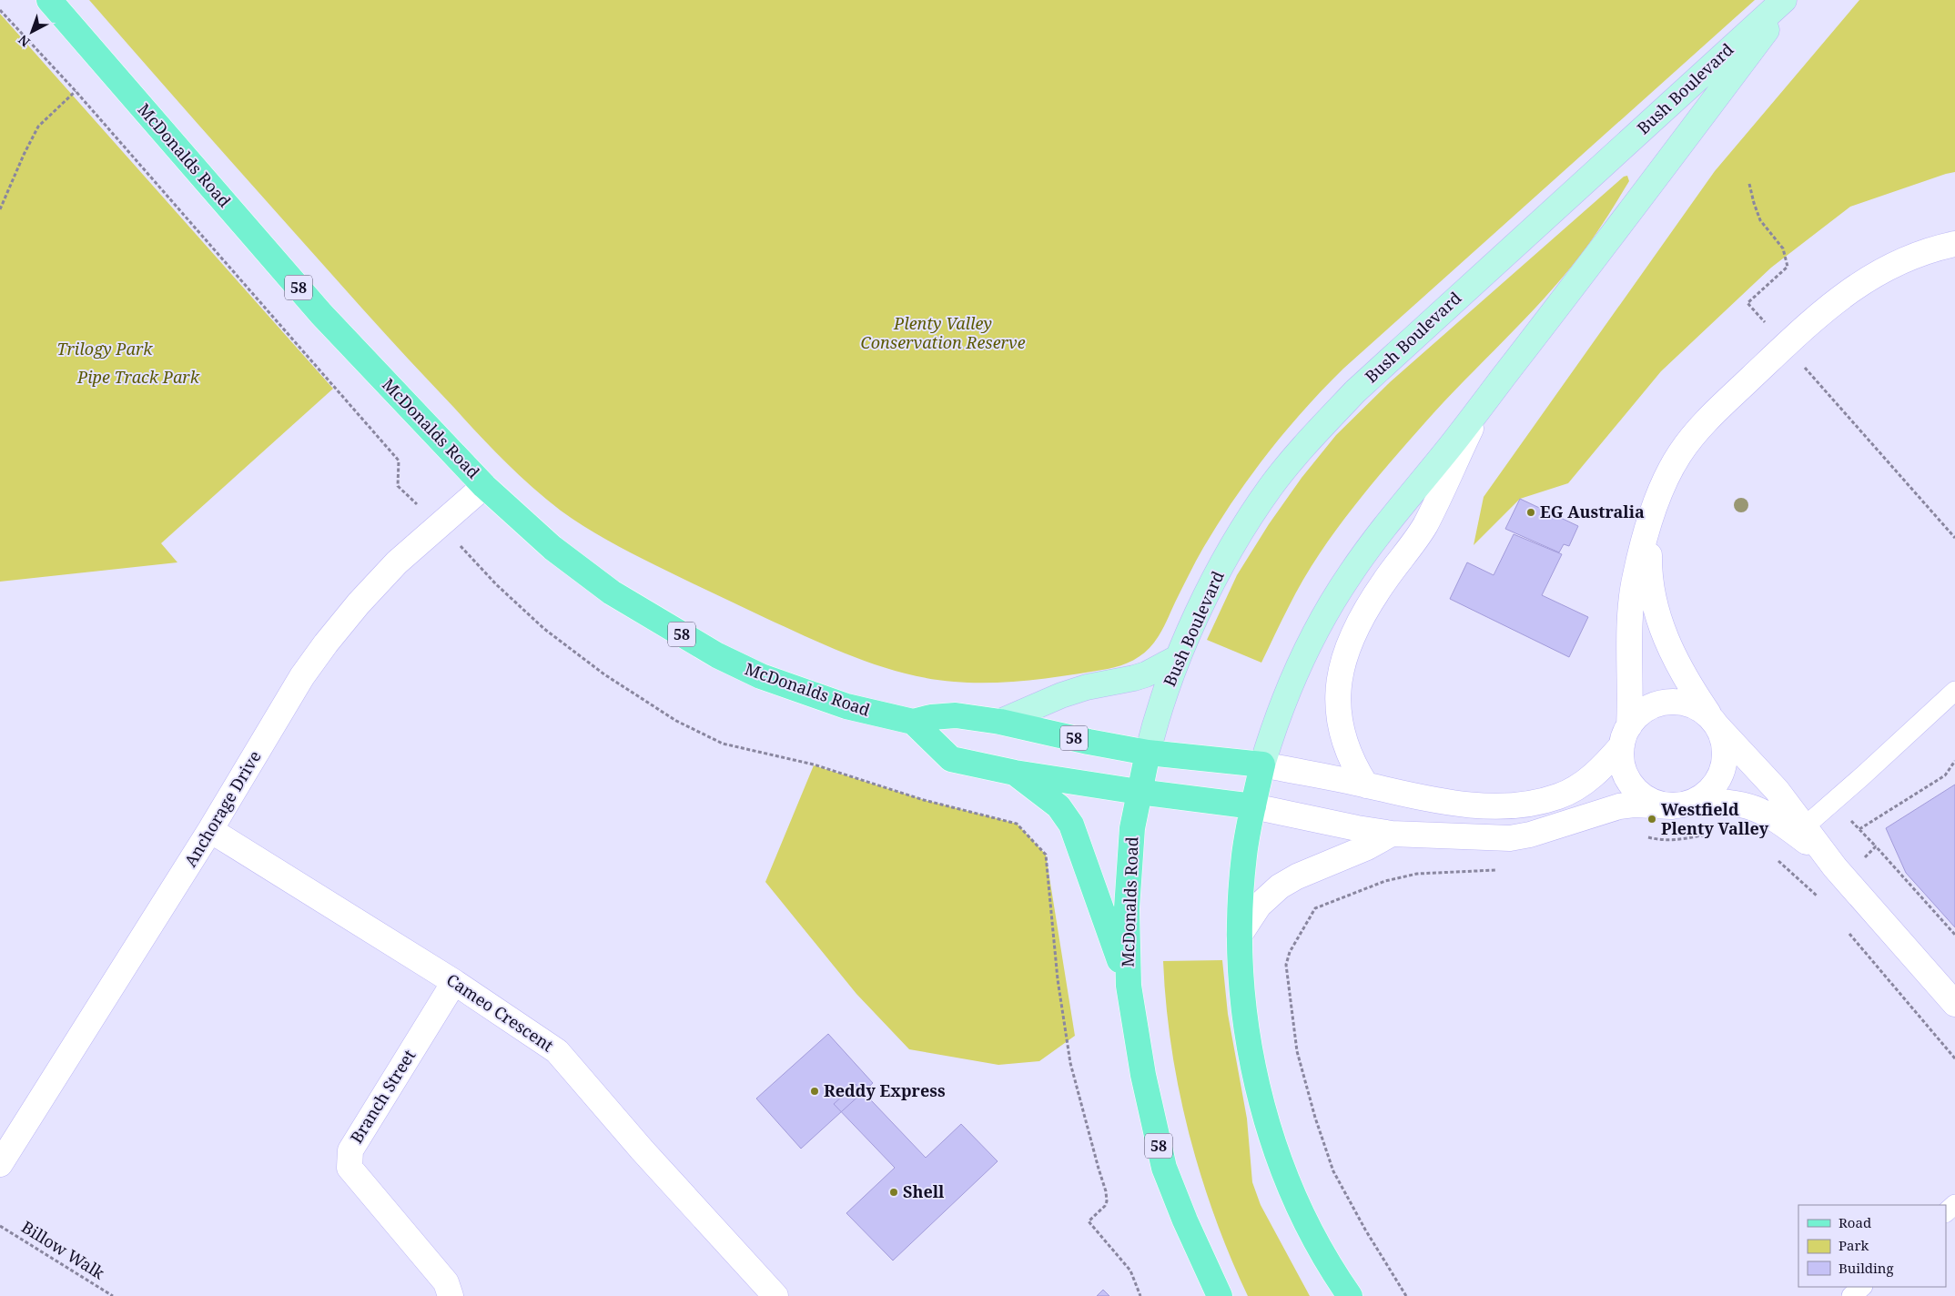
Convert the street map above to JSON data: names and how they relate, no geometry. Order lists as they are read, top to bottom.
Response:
{
  "streets": {
    "main road": ["Bush Boulevard", "McDonalds Road", "58"],
    "street": ["Anchorage Drive", "Cameo Crescent", "Branch Street"],
    "path": ["Billow Walk"]
  },
  "crossings": [
    ["Bush Boulevard", "McDonalds Road"],
    ["Bush Boulevard", "58"],
    ["McDonalds Road", "58"],
    ["McDonalds Road", "Anchorage Drive"],
    ["Anchorage Drive", "Cameo Crescent"],
    ["Cameo Crescent", "Branch Street"]
  ],
  "parks": ["Plenty Valley Conservation Reserve", "Trilogy Park", "Pipe Track Park"],
  "places": [
    "EG Australia",
    "Westfield Plenty Valley",
    "Reddy Express",
    "Shell"
  ],
  "legend": ["Road", "Park", "Building"],
  "north": "bottom left"
}
